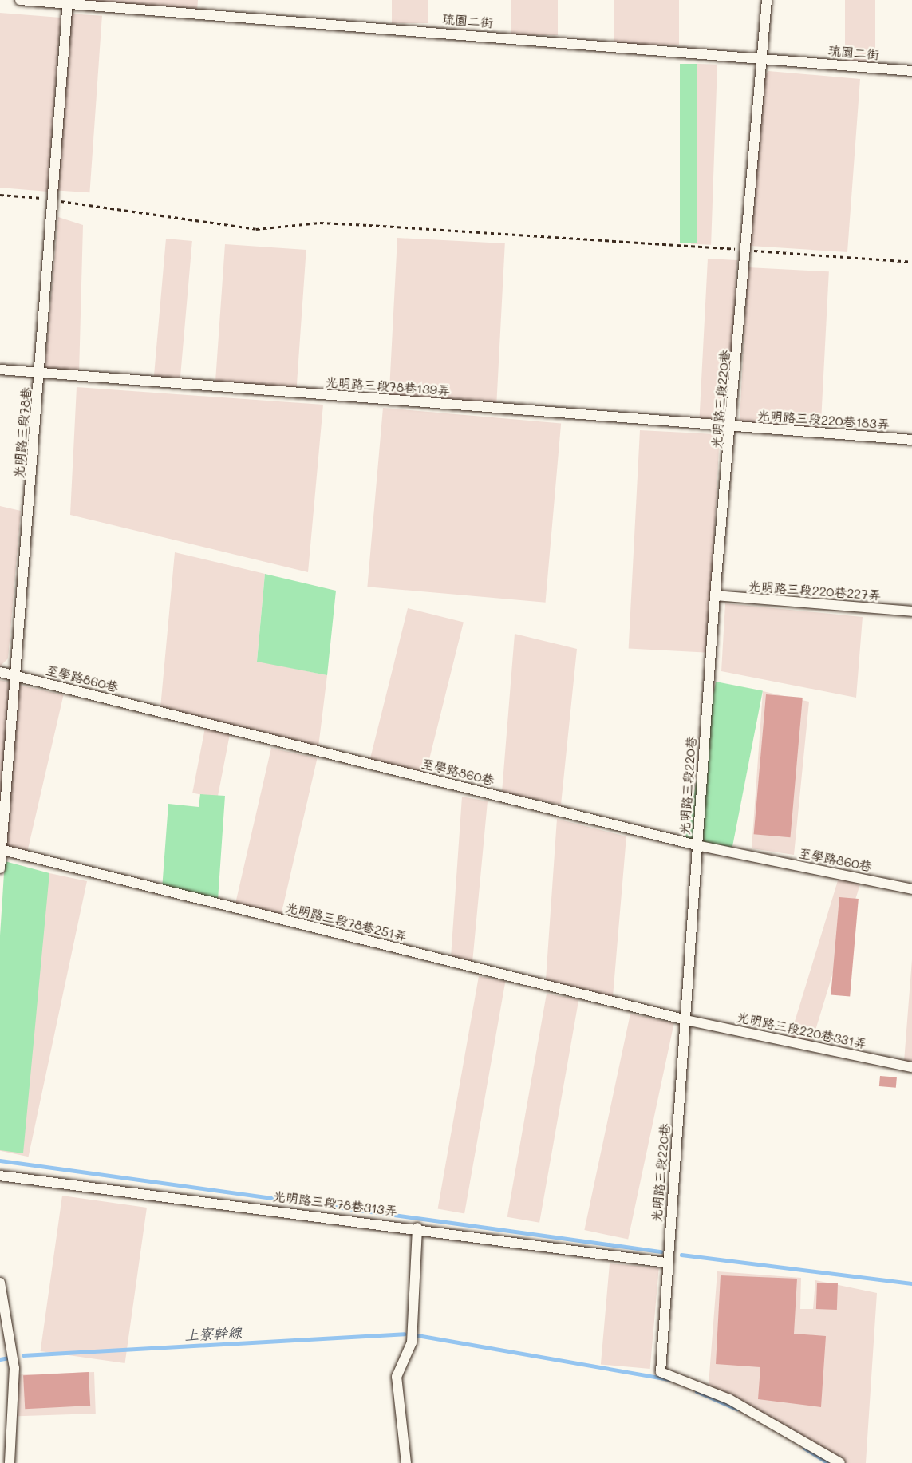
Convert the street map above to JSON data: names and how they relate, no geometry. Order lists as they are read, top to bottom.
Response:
{
  "streets": {
    "street": [
      "琉園二街",
      "光明路三段78巷139弄",
      "光明路三段220巷",
      "光明路三段220巷183弄",
      "光明路三段78巷",
      "光明路三段220巷227弄",
      "至學路860巷",
      "光明路三段78巷251弄",
      "光明路三段220巷331弄",
      "光明路三段78巷313弄"
    ]
  },
  "crossings": [
    ["琉園二街", "光明路三段220巷"],
    ["琉園二街", "光明路三段78巷"],
    ["光明路三段78巷139弄", "光明路三段220巷"],
    ["光明路三段78巷139弄", "光明路三段220巷183弄"],
    ["光明路三段78巷139弄", "光明路三段78巷"],
    ["光明路三段220巷", "光明路三段220巷183弄"],
    ["光明路三段220巷", "光明路三段220巷227弄"],
    ["光明路三段220巷", "至學路860巷"],
    ["光明路三段220巷", "光明路三段78巷251弄"],
    ["光明路三段220巷", "光明路三段220巷331弄"],
    ["光明路三段220巷", "光明路三段78巷313弄"],
    ["光明路三段78巷", "至學路860巷"],
    ["光明路三段78巷", "光明路三段78巷251弄"],
    ["光明路三段78巷251弄", "光明路三段220巷331弄"]
  ],
  "water": ["上寮幹線"]
}
